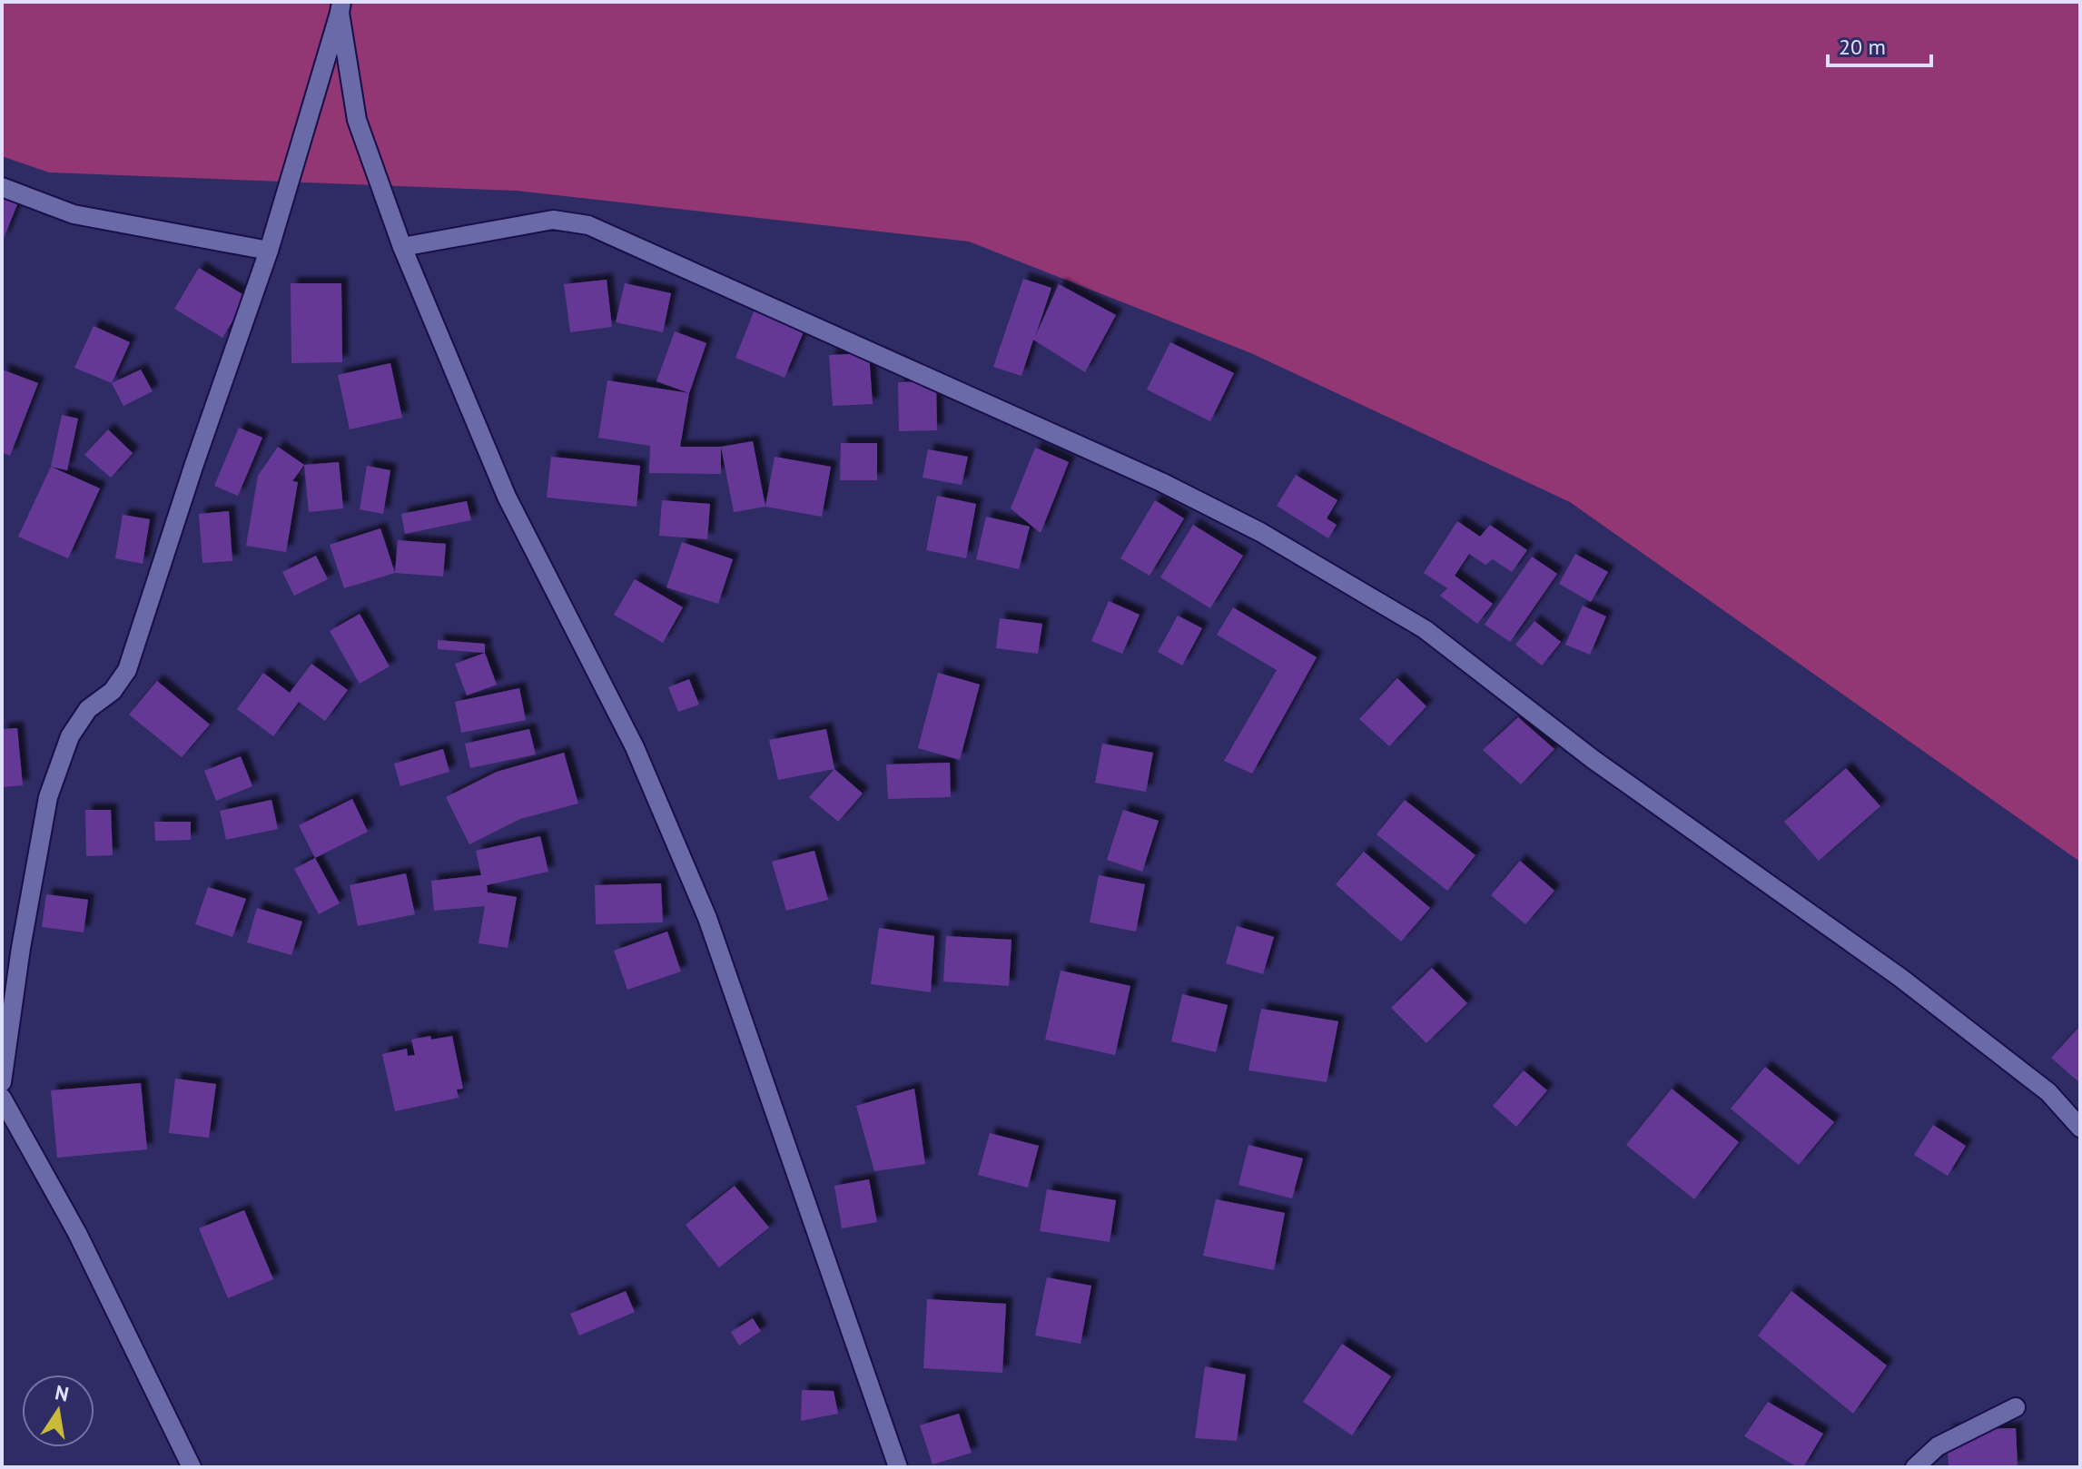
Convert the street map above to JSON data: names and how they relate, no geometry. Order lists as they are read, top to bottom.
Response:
{
  "scale_bar": "20 m",
  "north": "top"
}
